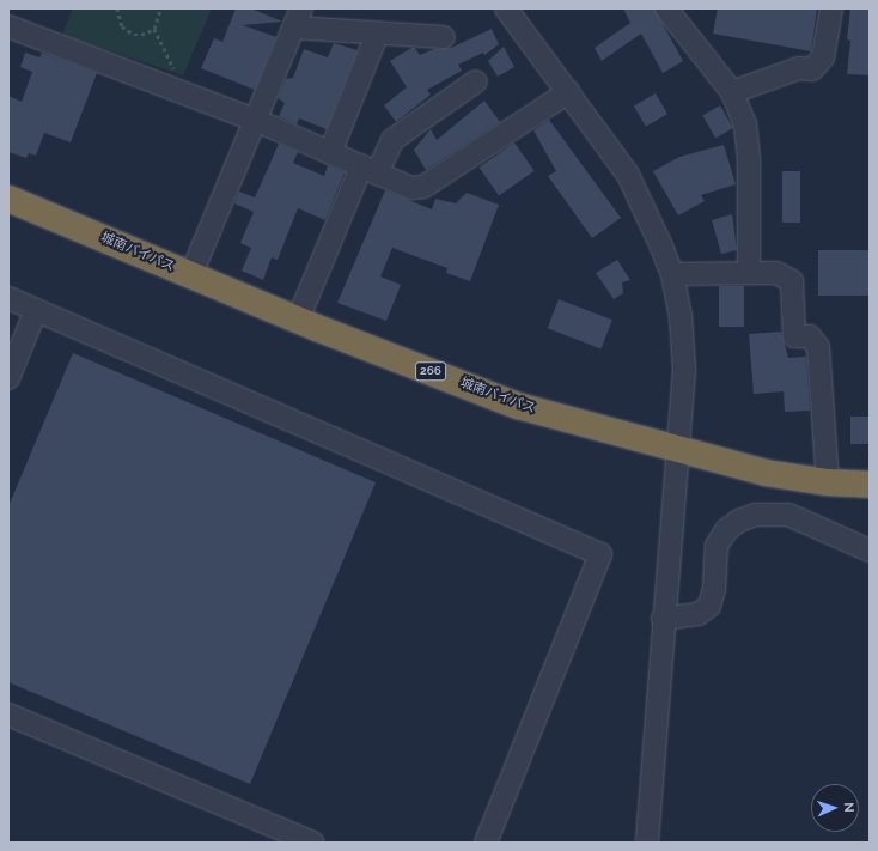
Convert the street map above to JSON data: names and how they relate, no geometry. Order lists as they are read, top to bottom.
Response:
{
  "streets": {
    "highway": ["城南バイパス", "266"]
  },
  "north": "right"
}
